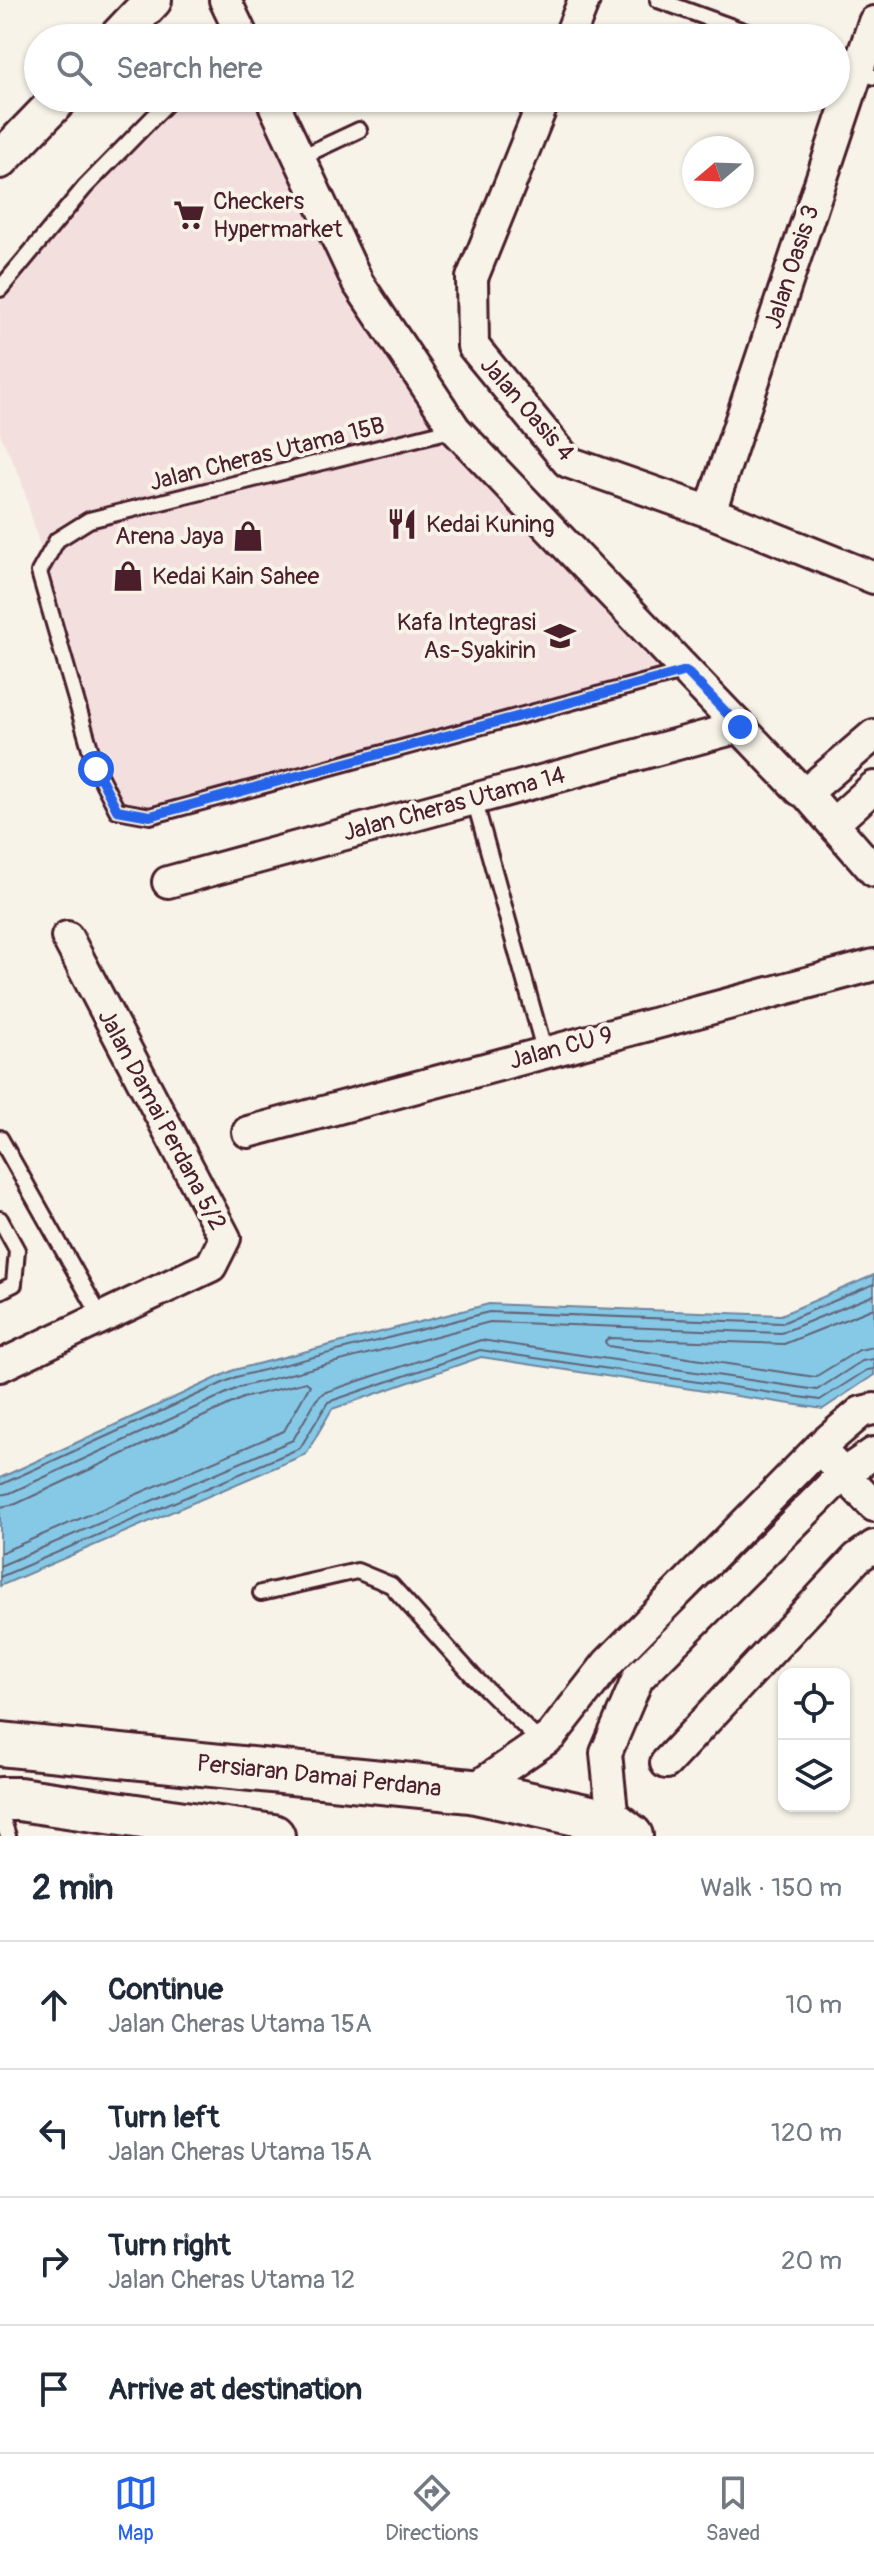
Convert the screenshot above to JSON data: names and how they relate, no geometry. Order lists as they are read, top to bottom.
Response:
{
  "streets": {
    "main road": ["Persiaran Damai Perdana"],
    "street": [
      "Jalan Oasis 3",
      "Jalan Oasis 4",
      "Jalan Cheras Utama 14",
      "Jalan CU 9",
      "Jalan Damai Perdana 5/2"
    ],
    "lane": ["Jalan Cheras Utama 15B"]
  },
  "crossings": [
    ["Jalan Oasis 3", "Jalan Oasis 4"]
  ],
  "places": {
    "supermarket": ["Checkers Hypermarket"],
    "restaurant": ["Kedai Kuning"],
    "shop": ["Arena Jaya", "Kedai Kain Sahee"],
    "school or university": ["Kafa Integrasi As-Syakirin"]
  },
  "north": "left",
  "page": {
    "search": "Search here",
    "heading": ["2 min", "Walk · 150 m"],
    "list": [
      ["Continue", "Jalan Cheras Utama 15A", "10 m"],
      ["Turn left", "Jalan Cheras Utama 15A", "120 m"],
      ["Turn right", "Jalan Cheras Utama 12", "20 m"],
      "Arrive at destination"
    ],
    "nav": ["Map", "Directions", "Saved"]
  }
}
